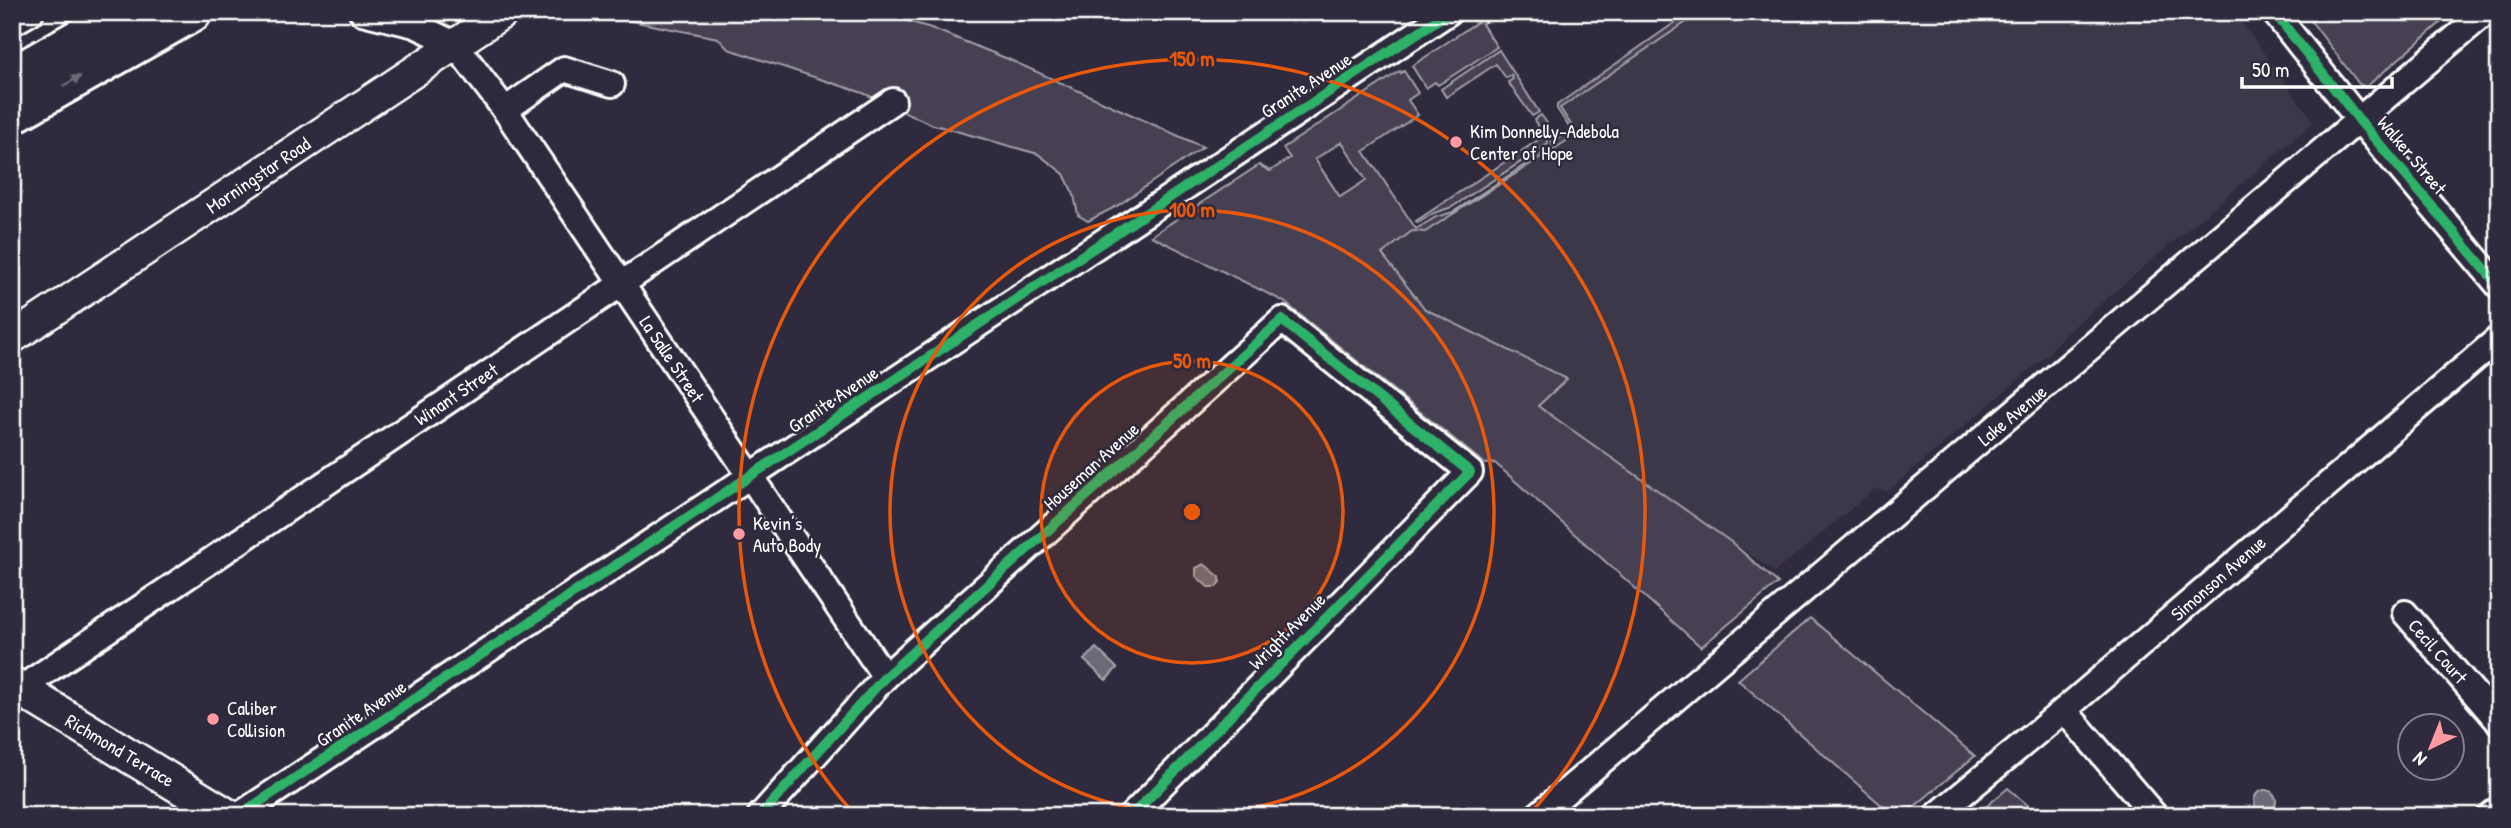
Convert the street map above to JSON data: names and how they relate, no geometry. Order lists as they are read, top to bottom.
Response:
{
  "streets": {
    "main road": ["Richmond Terrace"],
    "street": [
      "Granite Avenue",
      "Walker Street",
      "Morningstar Road",
      "La Salle Street",
      "Winant Street",
      "Lake Avenue",
      "Houseman Avenue",
      "Simonson Avenue",
      "Wright Avenue",
      "Cecil Court"
    ]
  },
  "crossings": [
    ["Granite Avenue", "La Salle Street"],
    ["Walker Street", "Lake Avenue"],
    ["Morningstar Road", "La Salle Street"],
    ["La Salle Street", "Winant Street"],
    ["La Salle Street", "Houseman Avenue"],
    ["Winant Street", "Richmond Terrace"],
    ["Houseman Avenue", "Wright Avenue"]
  ],
  "places": ["Kim Donnelly-Adebola Center of Hope", "Kevin’s Auto Body", "Caliber Collision"],
  "scale_bar": "50 m",
  "north": "bottom left",
  "rings": ["150 m", "100 m", "50 m"]
}
